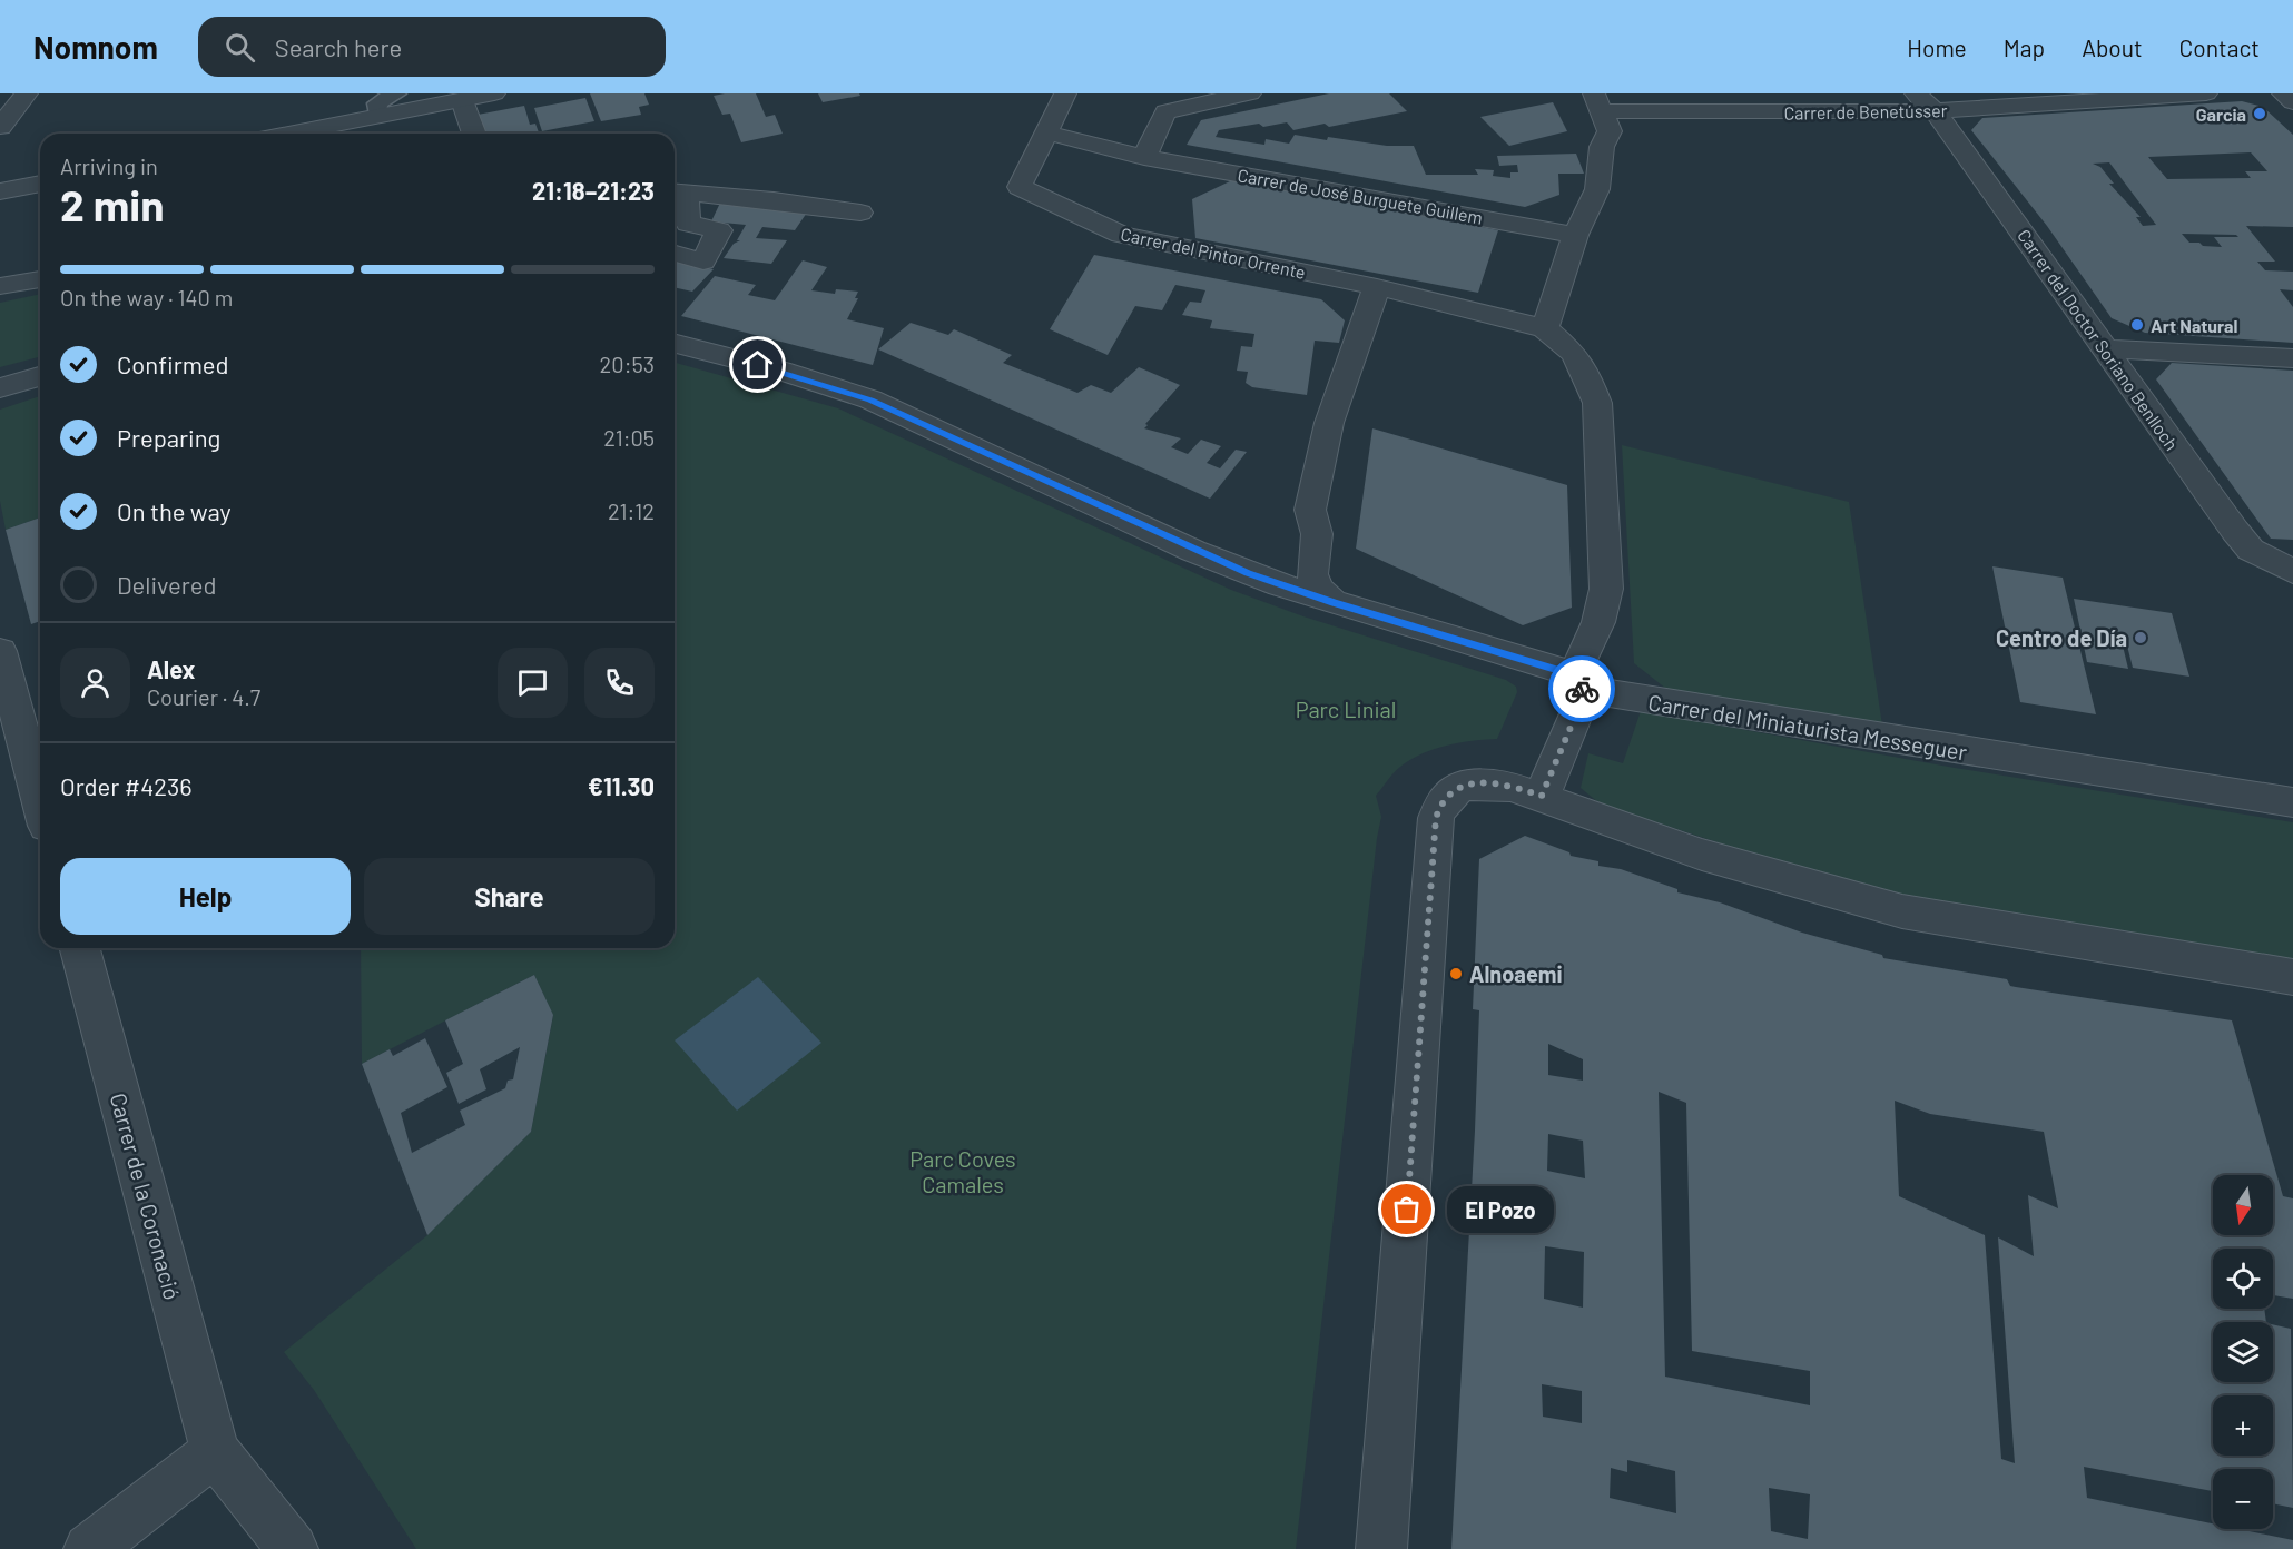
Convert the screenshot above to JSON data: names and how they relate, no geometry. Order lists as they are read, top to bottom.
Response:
{
  "streets": {
    "street": [
      "Carrer de Benetússer",
      "Carrer de José Burguete Guillem",
      "Carrer del Pintor Orrente",
      "Carrer del Doctor Soriano Benlloch",
      "Carrer del Miniaturista Messeguer",
      "Carrer de la Coronació"
    ]
  },
  "crossings": [
    ["Carrer de Benetússer", "Carrer del Doctor Soriano Benlloch"],
    ["Carrer de José Burguete Guillem", "Carrer del Pintor Orrente"]
  ],
  "parks": ["Parc Linial", "Parc Coves Camales"],
  "places": [
    "Garcia",
    "Art Natural",
    "Centro de Día",
    "Alnoaemi",
    "El Pozo"
  ],
  "north": "bottom",
  "page": {
    "header": "Nomnom",
    "search": "Search here",
    "nav": [
      "Home",
      "Map",
      "About",
      "Contact"
    ],
    "heading": ["2 min", "Arriving in", "21:18–21:23"],
    "panel": [
      "Alex",
      "Courier · 4.7",
      "Order #4236",
      "€11.30"
    ],
    "bar": "On the way · 140 m",
    "list": [
      ["Confirmed", "20:53"],
      ["Preparing", "21:05"],
      ["On the way", "21:12"],
      "Delivered"
    ],
    "buttons": ["Help", "Share"],
    "map_buttons": ["+", "−"],
    "bubble": "El Pozo"
  }
}
